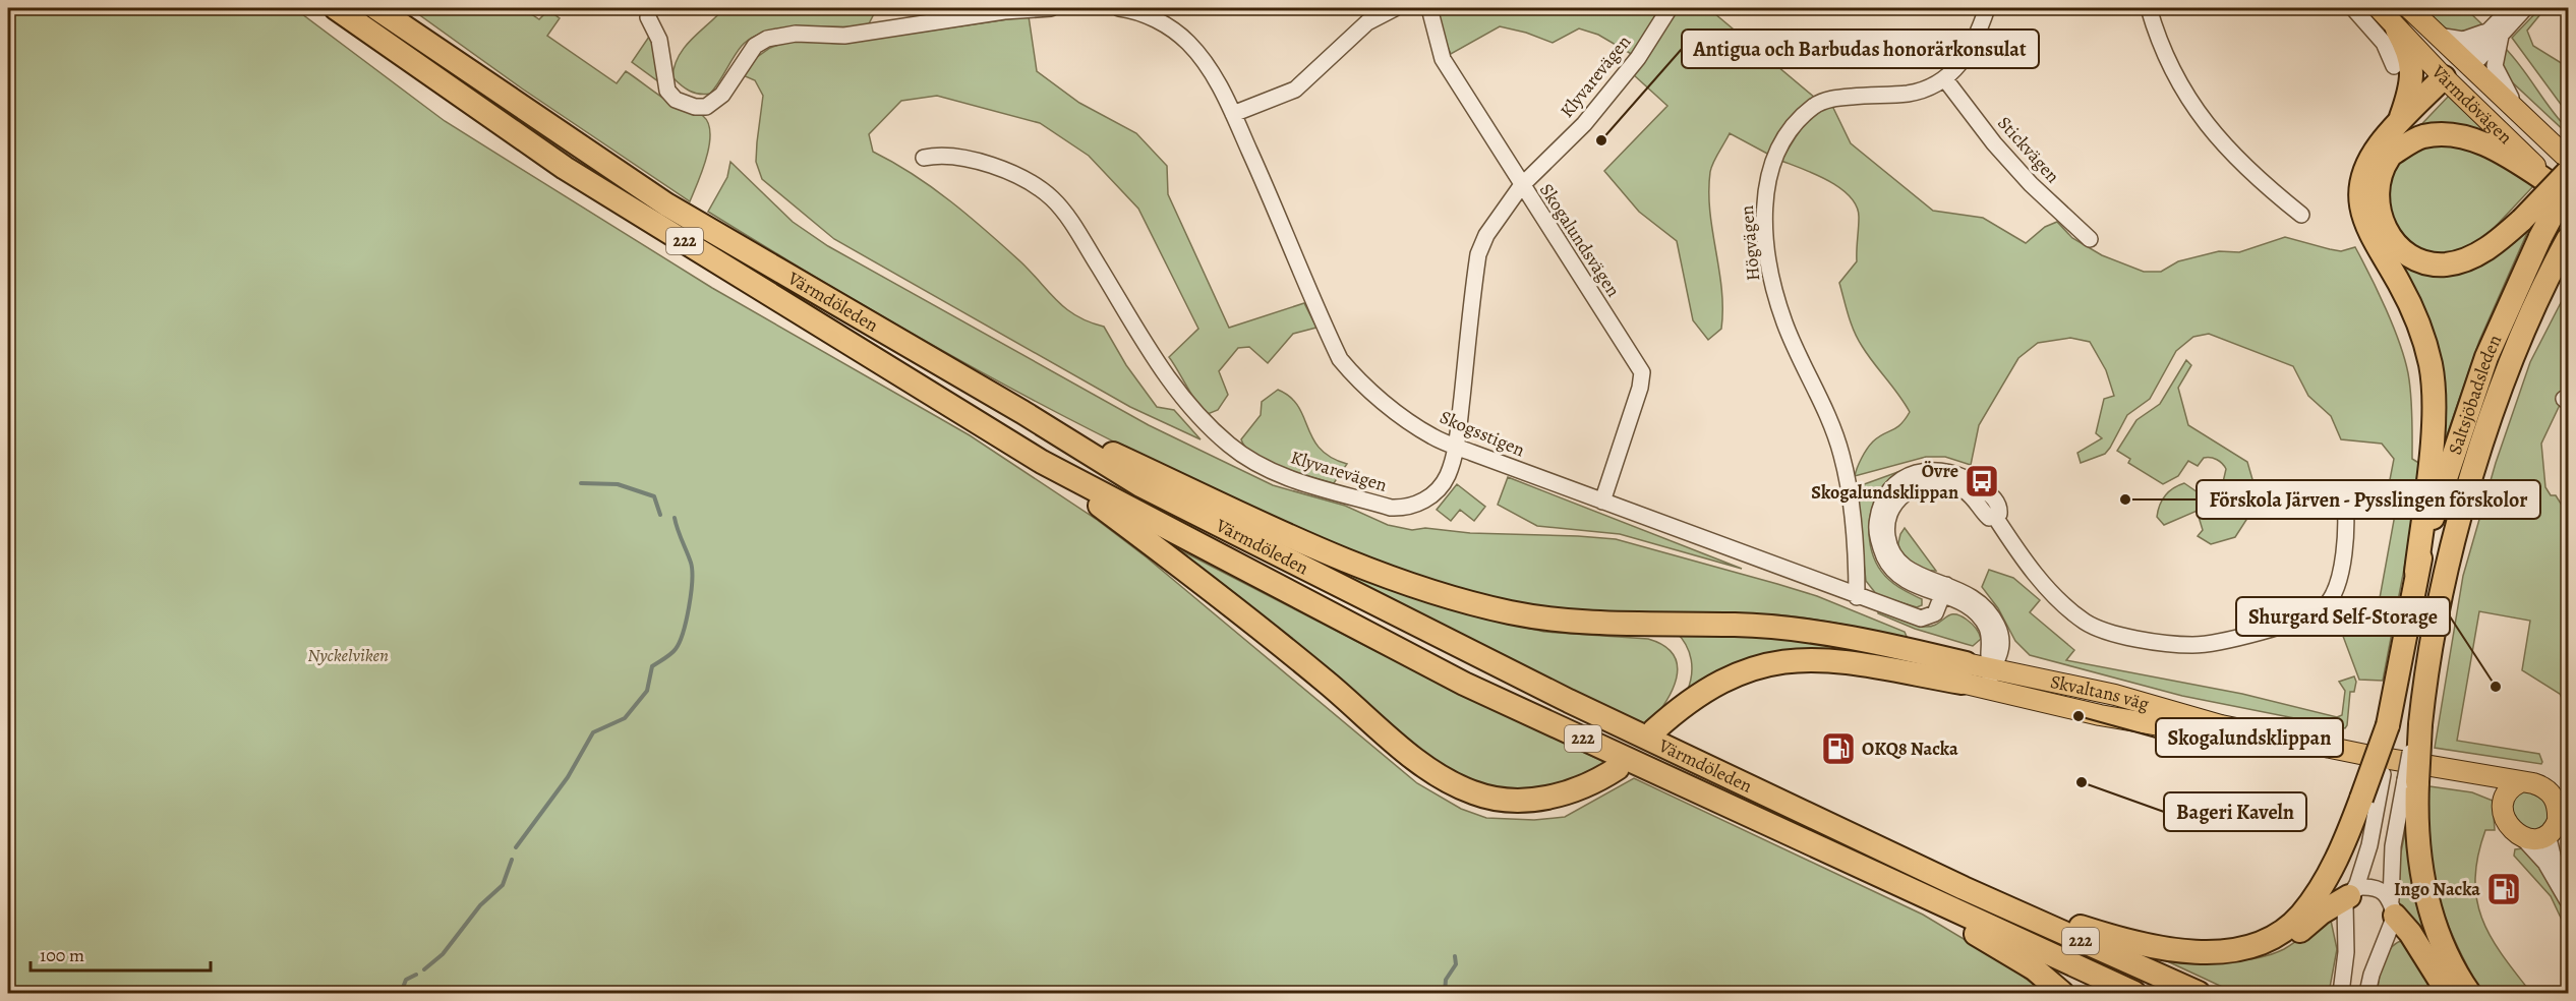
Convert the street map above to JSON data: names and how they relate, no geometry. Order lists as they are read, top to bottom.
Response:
{
  "streets": {
    "highway": ["222", "Värmdöleden", "Saltsjöbadsleden"],
    "main road": ["Värmdövägen", "Skvaltans väg"],
    "street": [
      "Klyvarevägen",
      "Stickvägen",
      "Skogalundsvägen",
      "Högvägen",
      "Skogsstigen"
    ]
  },
  "crossings": [
    ["Klyvarevägen", "Skogalundsvägen"],
    ["Klyvarevägen", "Skogsstigen"],
    ["Värmdövägen", "Saltsjöbadsleden"],
    ["Stickvägen", "Högvägen"],
    ["Skogalundsvägen", "Skogsstigen"],
    ["Högvägen", "Skogsstigen"]
  ],
  "parks": ["Nyckelviken"],
  "places": {
    "other": [
      "Antigua och Barbudas honorärkonsulat",
      "Förskola Järven - Pysslingen förskolor",
      "Shurgard Self-Storage",
      "Skogalundsklippan",
      "Bageri Kaveln"
    ],
    "bus stop": ["Övre Skogalundsklippan"],
    "fuel station": ["OKQ8 Nacka", "Ingo Nacka"]
  },
  "scale_bar": "100 m"
}
